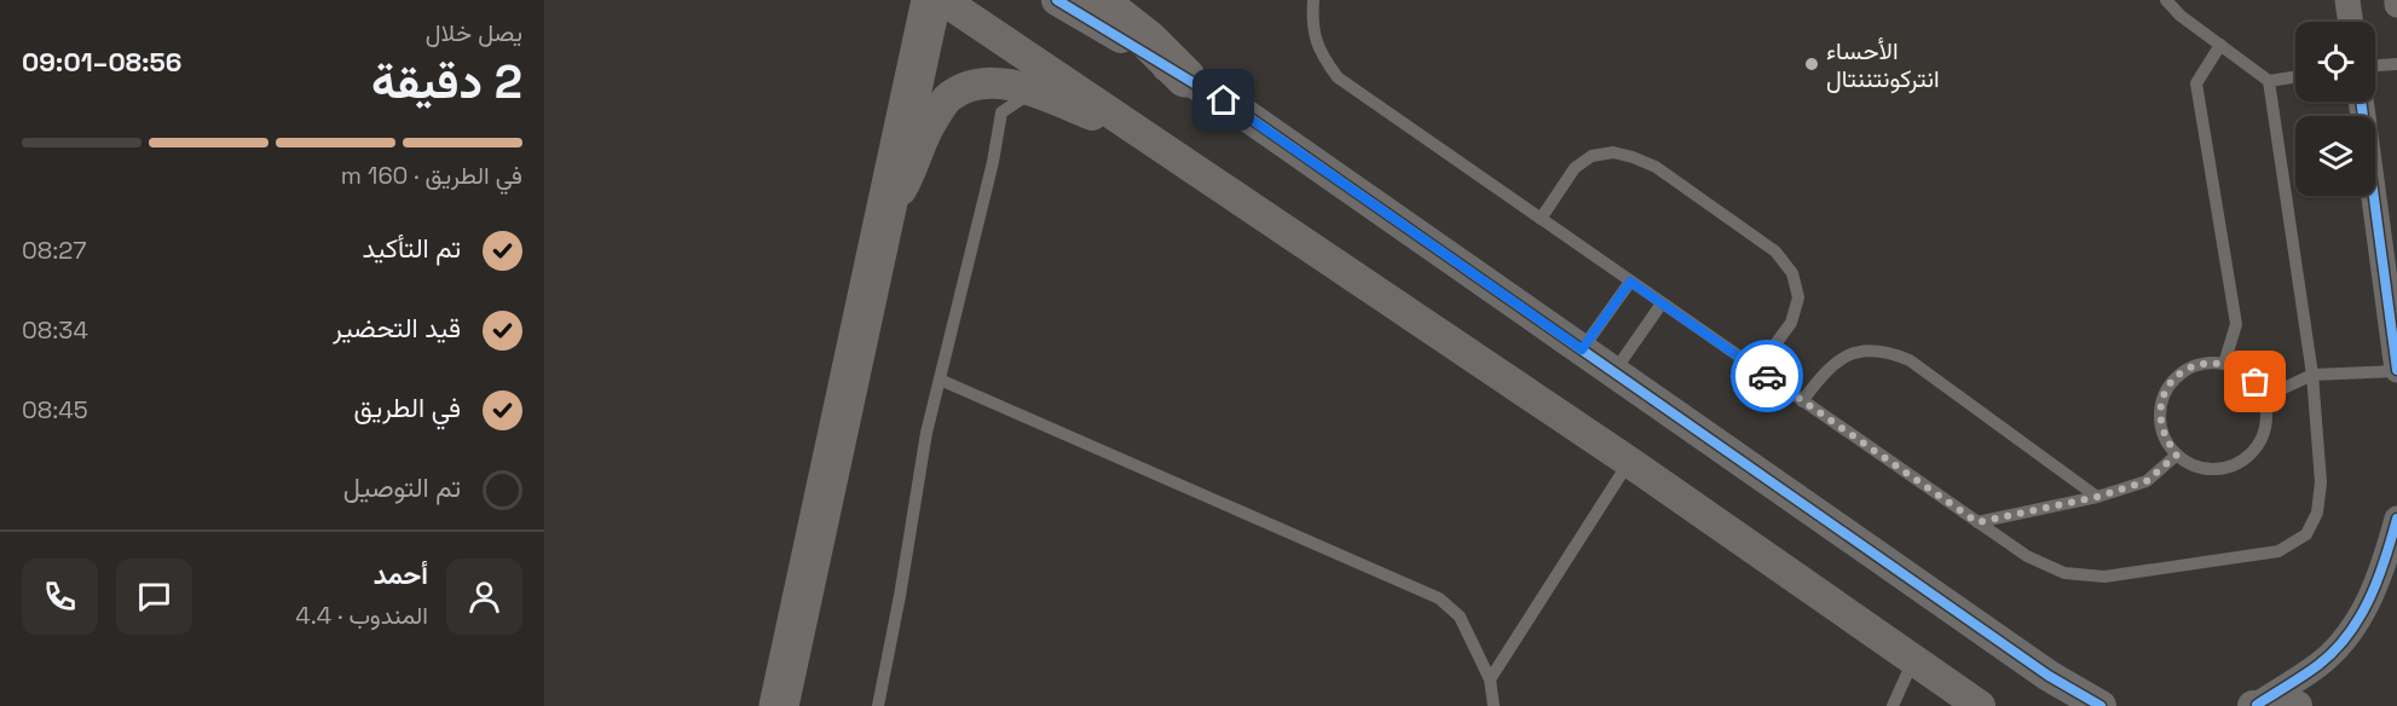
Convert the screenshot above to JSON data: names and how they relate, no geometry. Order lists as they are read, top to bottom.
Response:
{
  "places": ["الأحساء انتركونتننتال"],
  "page": {
    "heading": ["2 دقيقة", "يصل خلال", "08:56–09:01"],
    "panel": ["أحمد", "المندوب · 4.4"],
    "bar": "في الطريق · 160 m",
    "list": [
      ["تم التأكيد", "08:27"],
      ["قيد التحضير", "08:34"],
      ["في الطريق", "08:45"],
      "تم التوصيل"
    ]
  }
}
